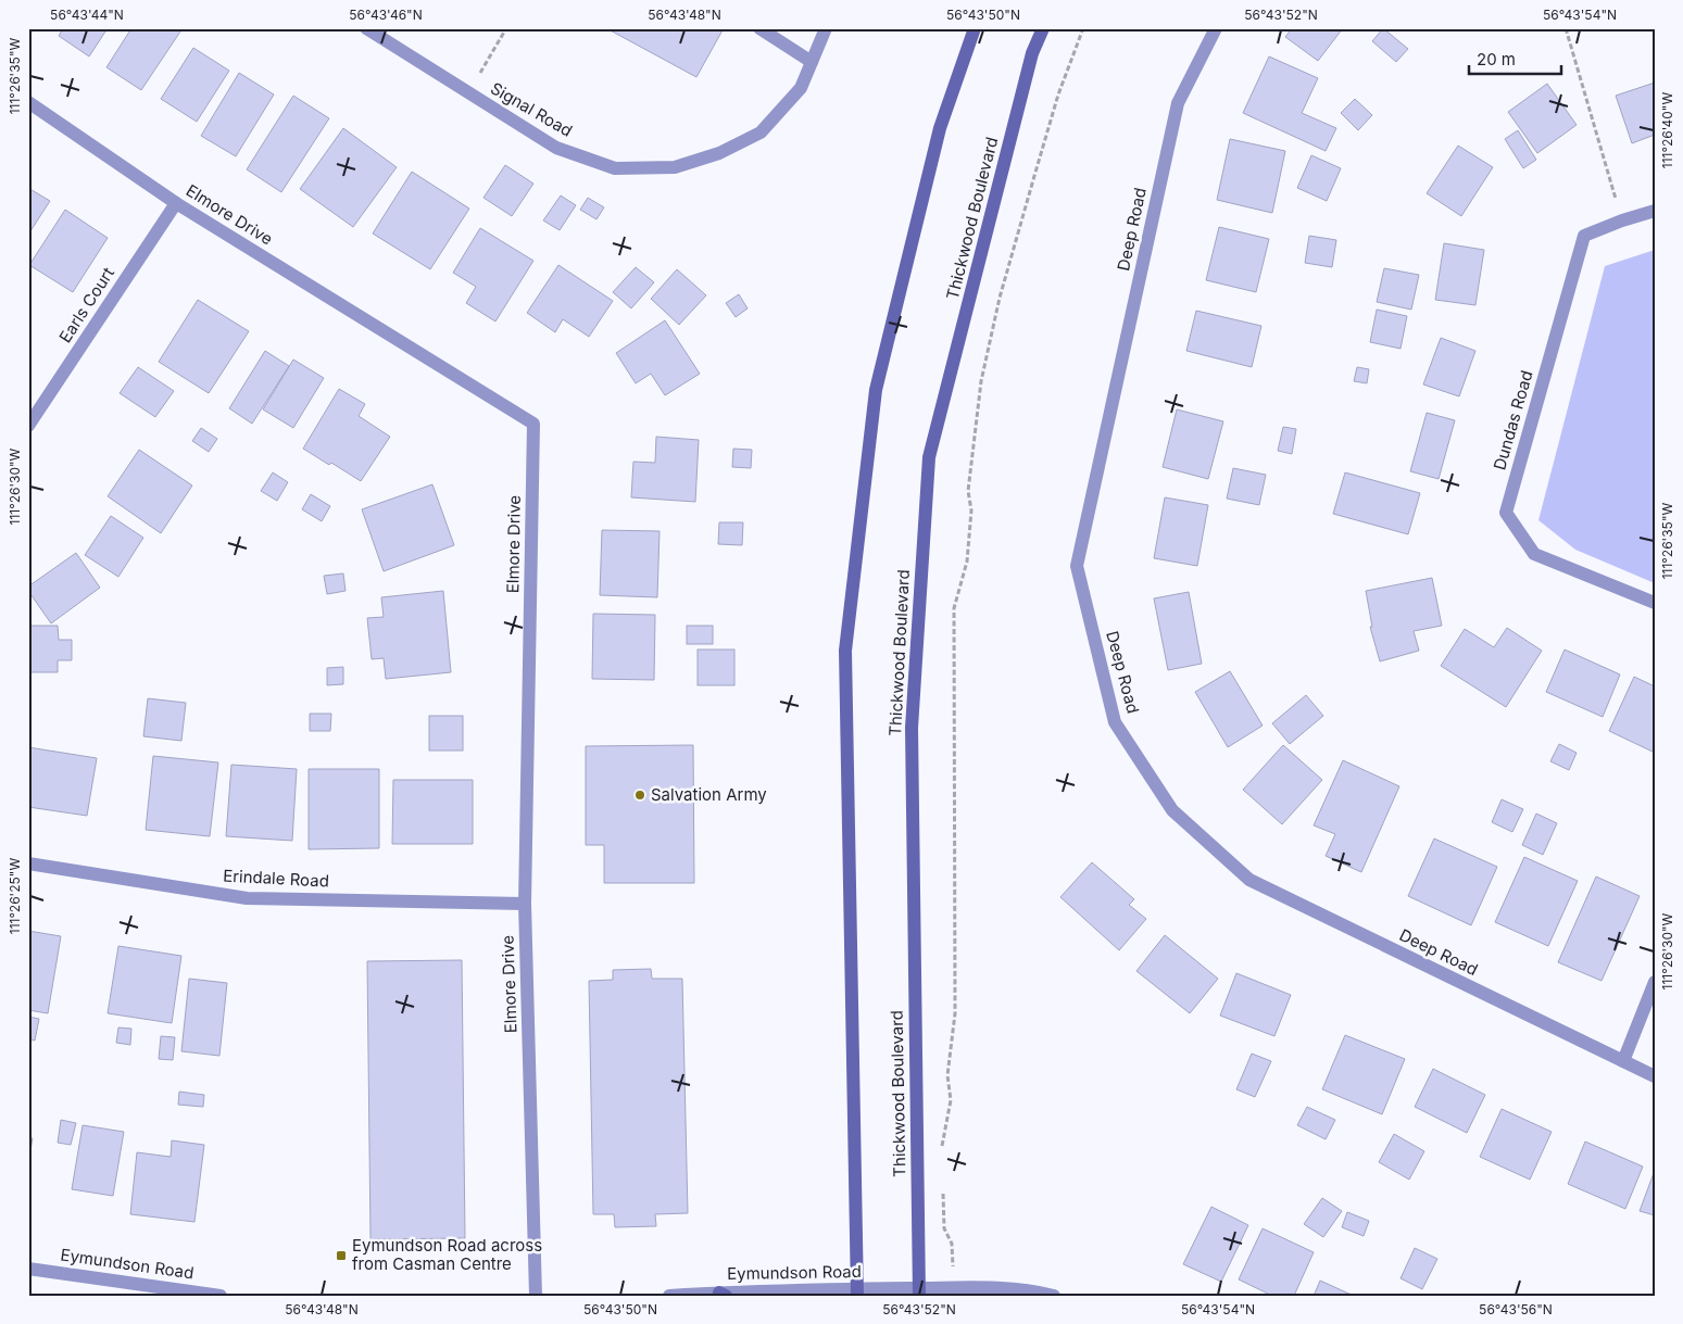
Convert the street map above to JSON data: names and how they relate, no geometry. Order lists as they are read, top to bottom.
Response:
{
  "streets": {
    "main road": ["Thickwood Boulevard"],
    "street": [
      "Signal Road",
      "Elmore Drive",
      "Deep Road",
      "Earls Court",
      "Dundas Road",
      "Erindale Road",
      "Eymundson Road"
    ]
  },
  "crossings": [
    ["Elmore Drive", "Earls Court"],
    ["Elmore Drive", "Erindale Road"],
    ["Thickwood Boulevard", "Eymundson Road"]
  ],
  "places": {
    "other": ["Salvation Army"],
    "transit": ["Eymundson Road across from Casman Centre"]
  },
  "scale_bar": "20 m",
  "coordinates": [
    "56°43'44\"N",
    "56°43'46\"N",
    "56°43'48\"N",
    "56°43'50\"N",
    "56°43'52\"N",
    "56°43'54\"N",
    "111°26'35\"W",
    "111°26'40\"W",
    "111°26'30\"W",
    "111°26'25\"W",
    "56°43'56\"N"
  ]
}
